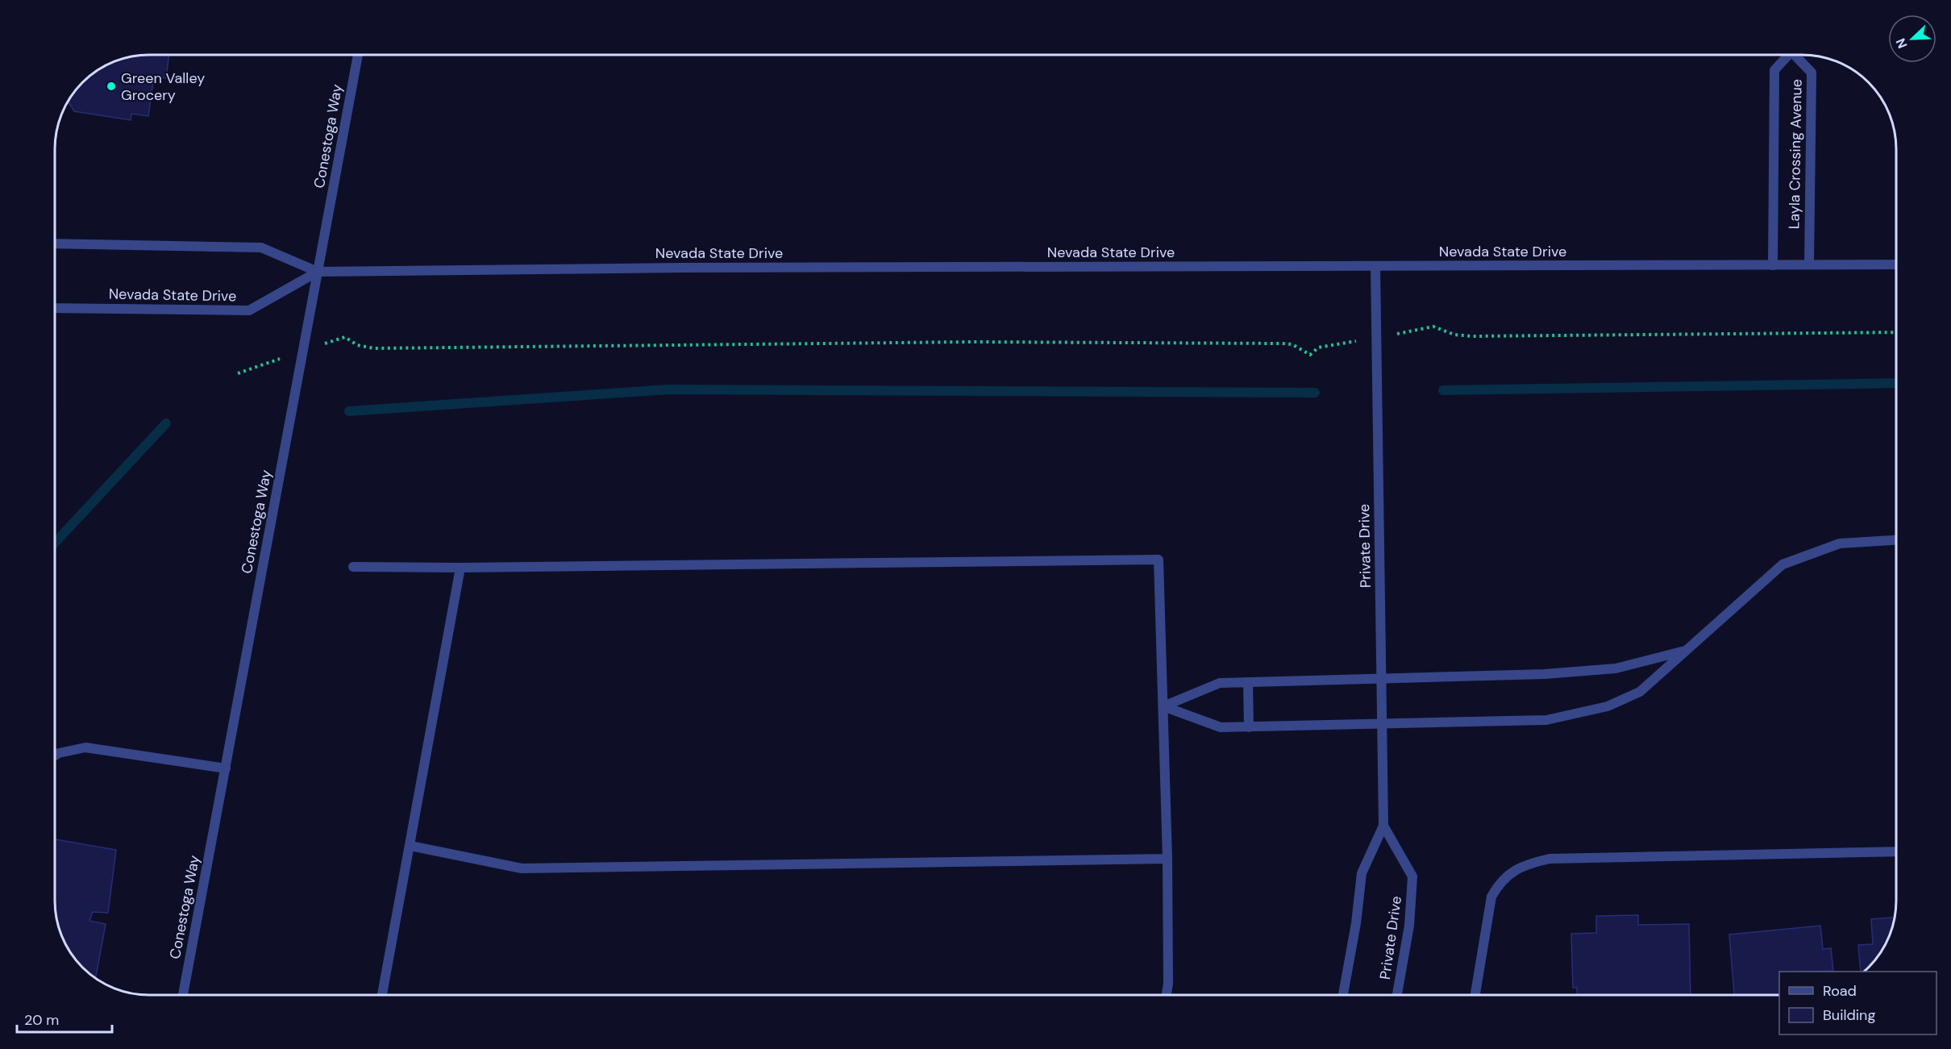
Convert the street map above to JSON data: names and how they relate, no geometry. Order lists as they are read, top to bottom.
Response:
{
  "streets": {
    "street": [
      "Conestoga Way",
      "Layla Crossing Avenue",
      "Nevada State Drive",
      "Private Drive"
    ]
  },
  "crossings": [
    ["Conestoga Way", "Nevada State Drive"],
    ["Layla Crossing Avenue", "Nevada State Drive"],
    ["Nevada State Drive", "Private Drive"]
  ],
  "places": ["Green Valley Grocery"],
  "legend": ["Road", "Building"],
  "scale_bar": "20 m",
  "north": "bottom left"
}
